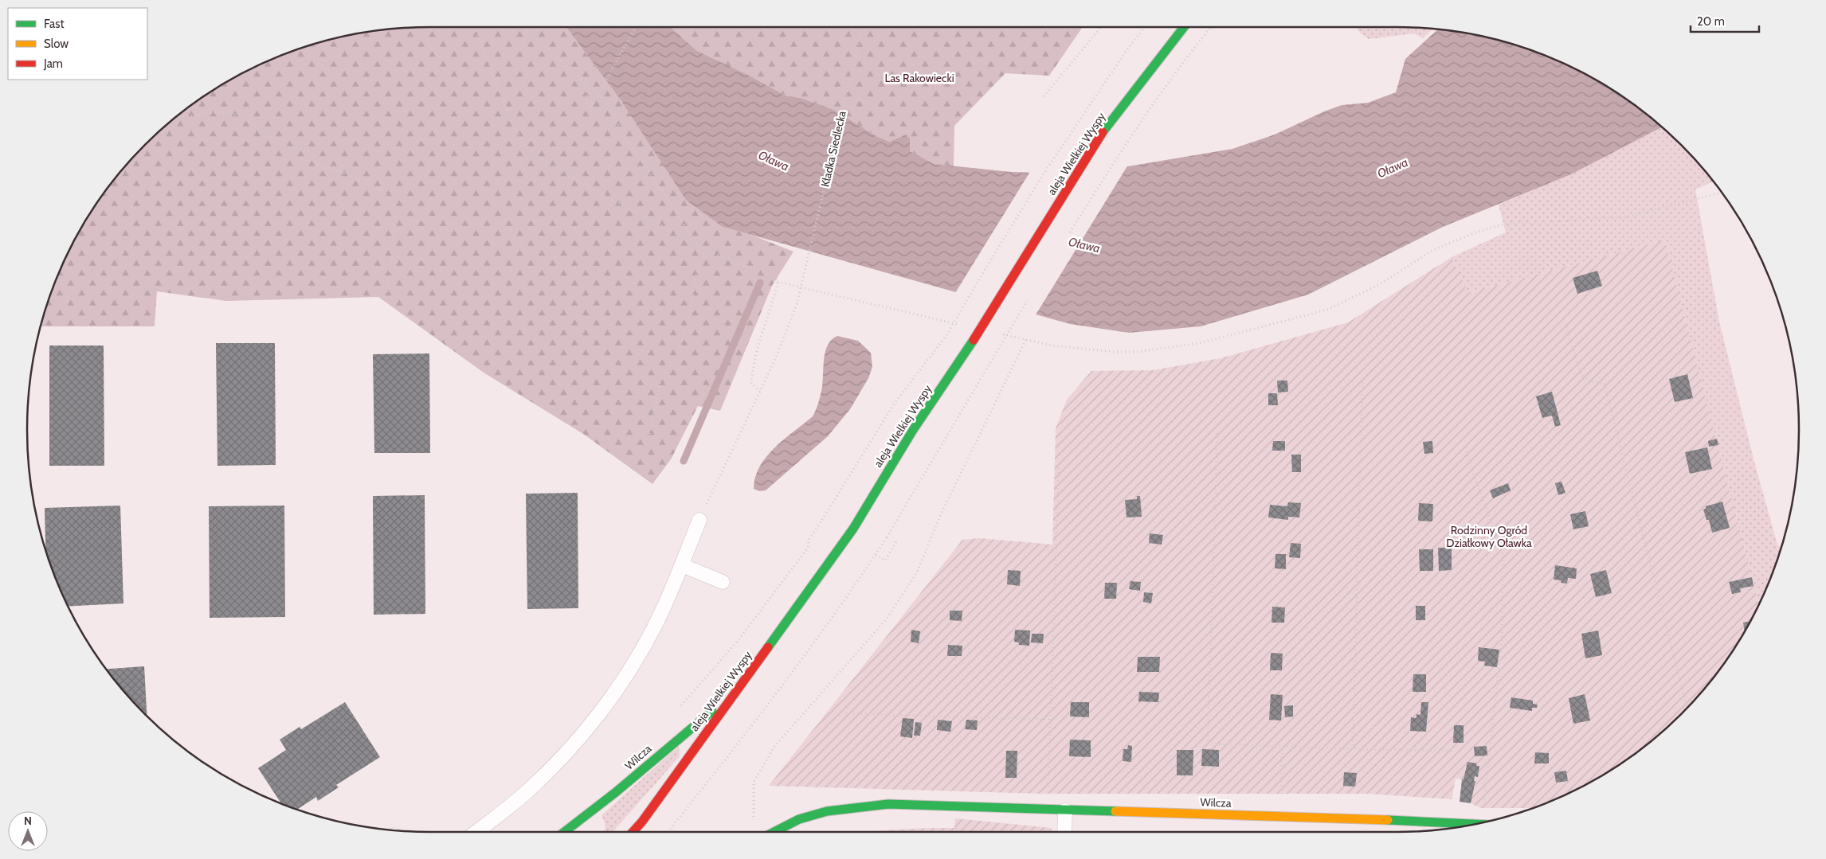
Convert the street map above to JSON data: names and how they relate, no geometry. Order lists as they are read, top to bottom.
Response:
{
  "streets": {
    "main road": ["aleja Wielkiej Wyspy", "Wilcza"],
    "path": ["Kładka Siedlecka"]
  },
  "crossings": [
    ["aleja Wielkiej Wyspy", "Wilcza"]
  ],
  "water": ["Oława"],
  "parks": ["Las Rakowiecki", "Rodzinny Ogród Działkowy Oławka"],
  "legend": ["Fast", "Slow", "Jam"],
  "scale_bar": "20 m",
  "north": "top"
}
